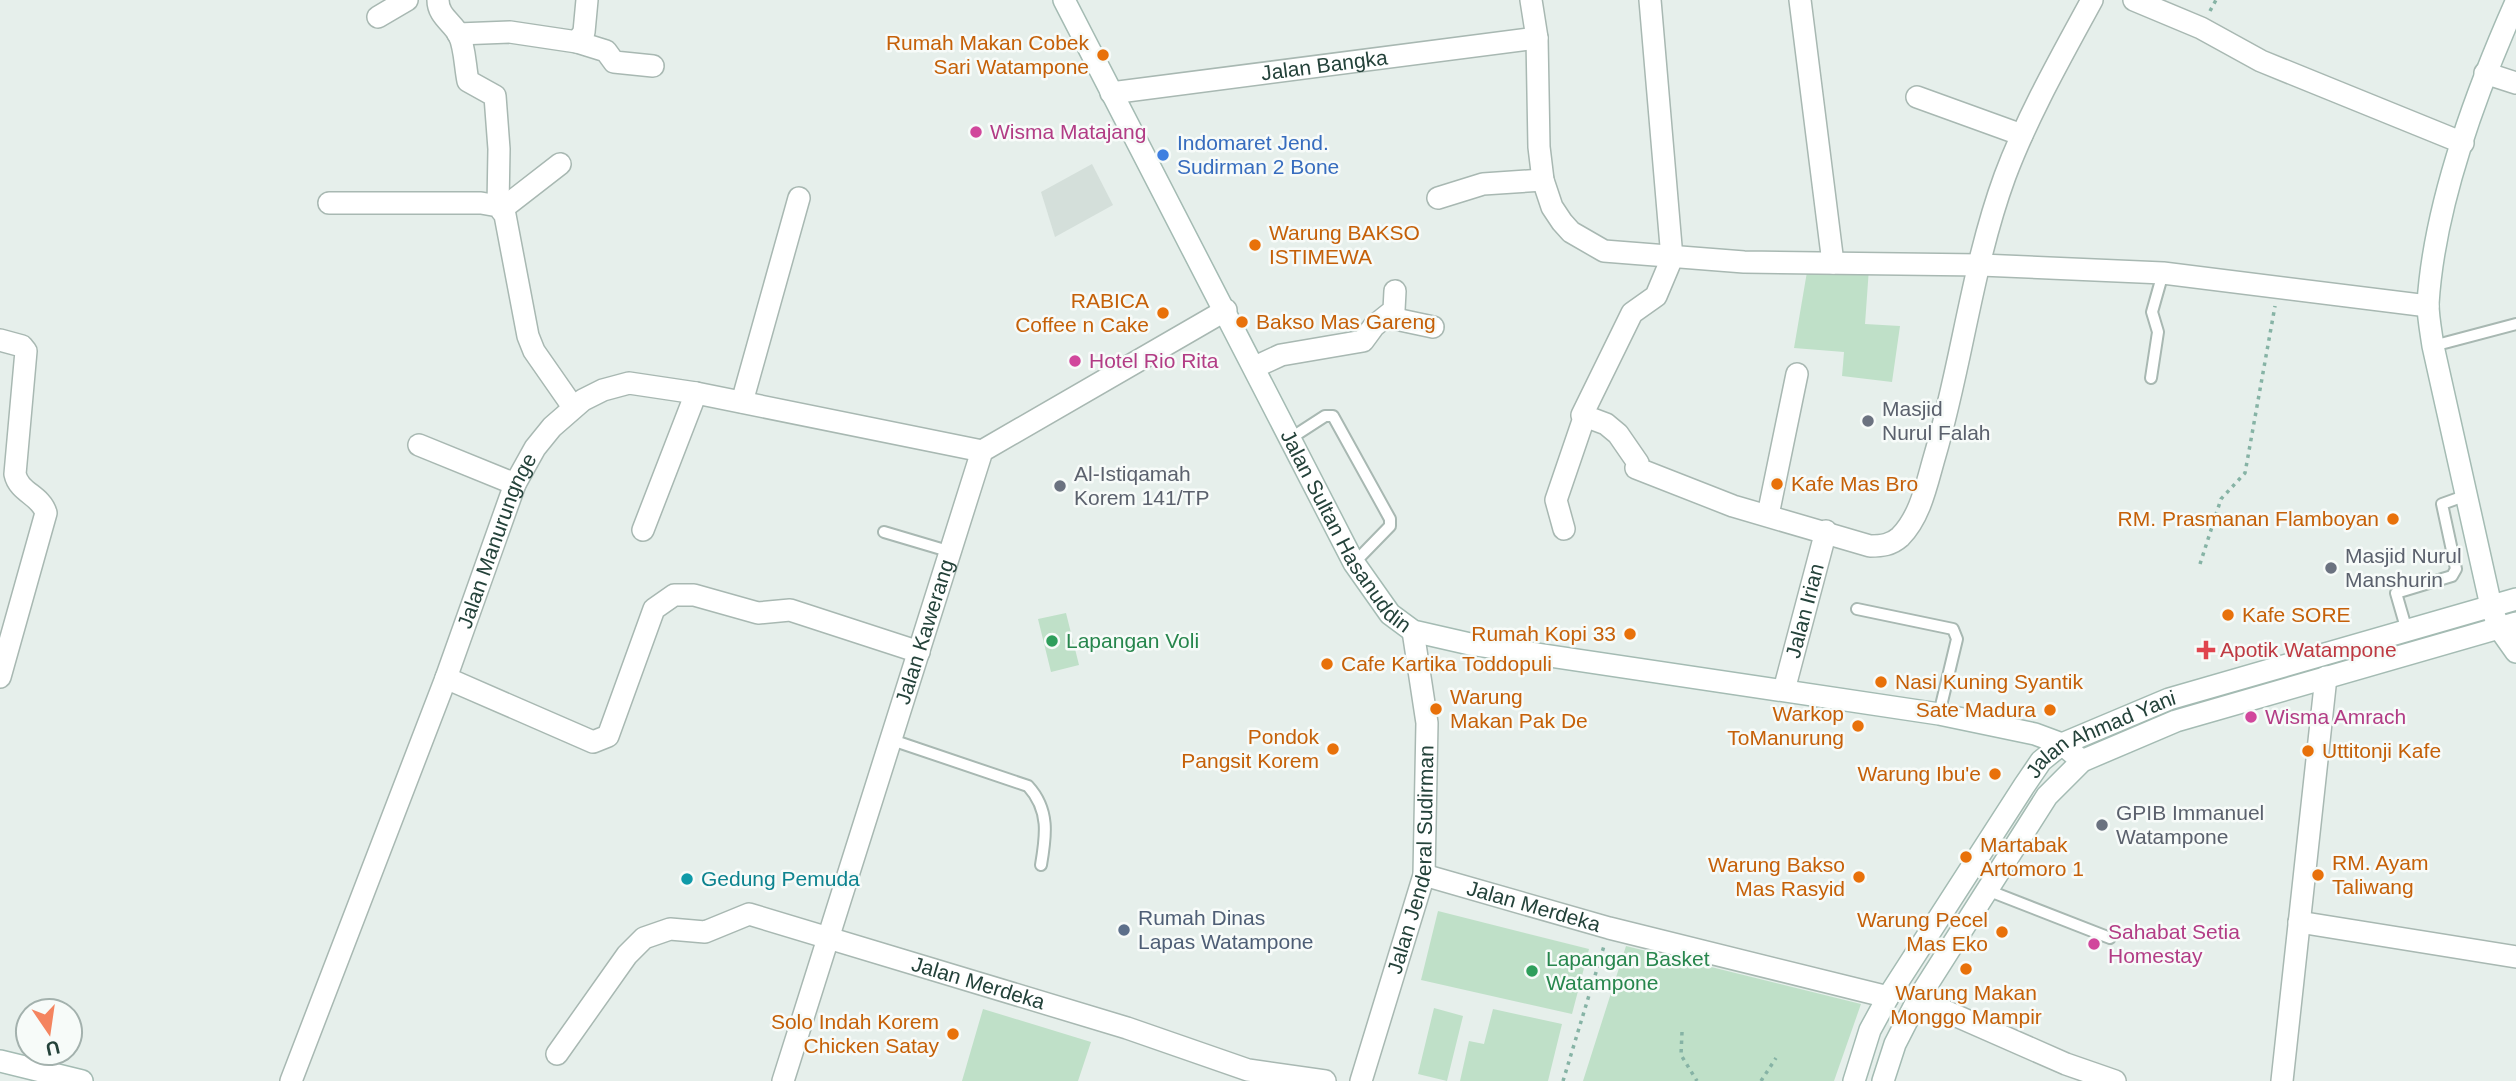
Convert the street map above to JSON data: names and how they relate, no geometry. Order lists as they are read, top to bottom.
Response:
{
  "streets": {
    "street": [
      "Jalan Bangka",
      "Jalan Sultan Hasanuddin",
      "Jalan Manurungnge",
      "Jalan Irian",
      "Jalan Kawerang",
      "Jalan Ahmad Yani",
      "Jalan Jenderal Sudirman",
      "Jalan Merdeka"
    ]
  },
  "crossings": [
    ["Jalan Bangka", "Jalan Sultan Hasanuddin"],
    ["Jalan Sultan Hasanuddin", "Jalan Irian"],
    ["Jalan Sultan Hasanuddin", "Jalan Ahmad Yani"],
    ["Jalan Sultan Hasanuddin", "Jalan Jenderal Sudirman"],
    ["Jalan Manurungnge", "Jalan Kawerang"],
    ["Jalan Kawerang", "Jalan Merdeka"],
    ["Jalan Ahmad Yani", "Jalan Merdeka"],
    ["Jalan Jenderal Sudirman", "Jalan Merdeka"]
  ],
  "places": {
    "other": [
      "Rumah Makan Cobek Sari Watampone",
      "Wisma Matajang",
      "Indomaret Jend. Sudirman 2 Bone",
      "Warung BAKSO ISTIMEWA",
      "RABICA Coffee n Cake",
      "Bakso Mas Gareng",
      "Hotel Rio Rita",
      "Masjid Nurul Falah",
      "Kafe Mas Bro",
      "Al-Istiqamah Korem 141/TP",
      "RM. Prasmanan Flamboyan",
      "Masjid Nurul Manshurin",
      "Kafe SORE",
      "Rumah Kopi 33",
      "Lapangan Voli",
      "Cafe Kartika Toddopuli",
      "Nasi Kuning Syantik",
      "Warung Makan Pak De",
      "Sate Madura",
      "Wisma Amrach",
      "Warkop ToManurung",
      "Pondok Pangsit Korem",
      "Uttitonji Kafe",
      "Warung Ibu'e",
      "GPIB Immanuel Watampone",
      "Martabak Artomoro 1",
      "RM. Ayam Taliwang",
      "Warung Bakso Mas Rasyid",
      "Gedung Pemuda",
      "Rumah Dinas Lapas Watampone",
      "Warung Pecel Mas Eko",
      "Sahabat Setia Homestay",
      "Warung Makan Monggo Mampir",
      "Lapangan Basket Watampone",
      "Solo Indah Korem Chicken Satay"
    ],
    "health": ["Apotik Watampone"]
  },
  "north": "bottom"
}
